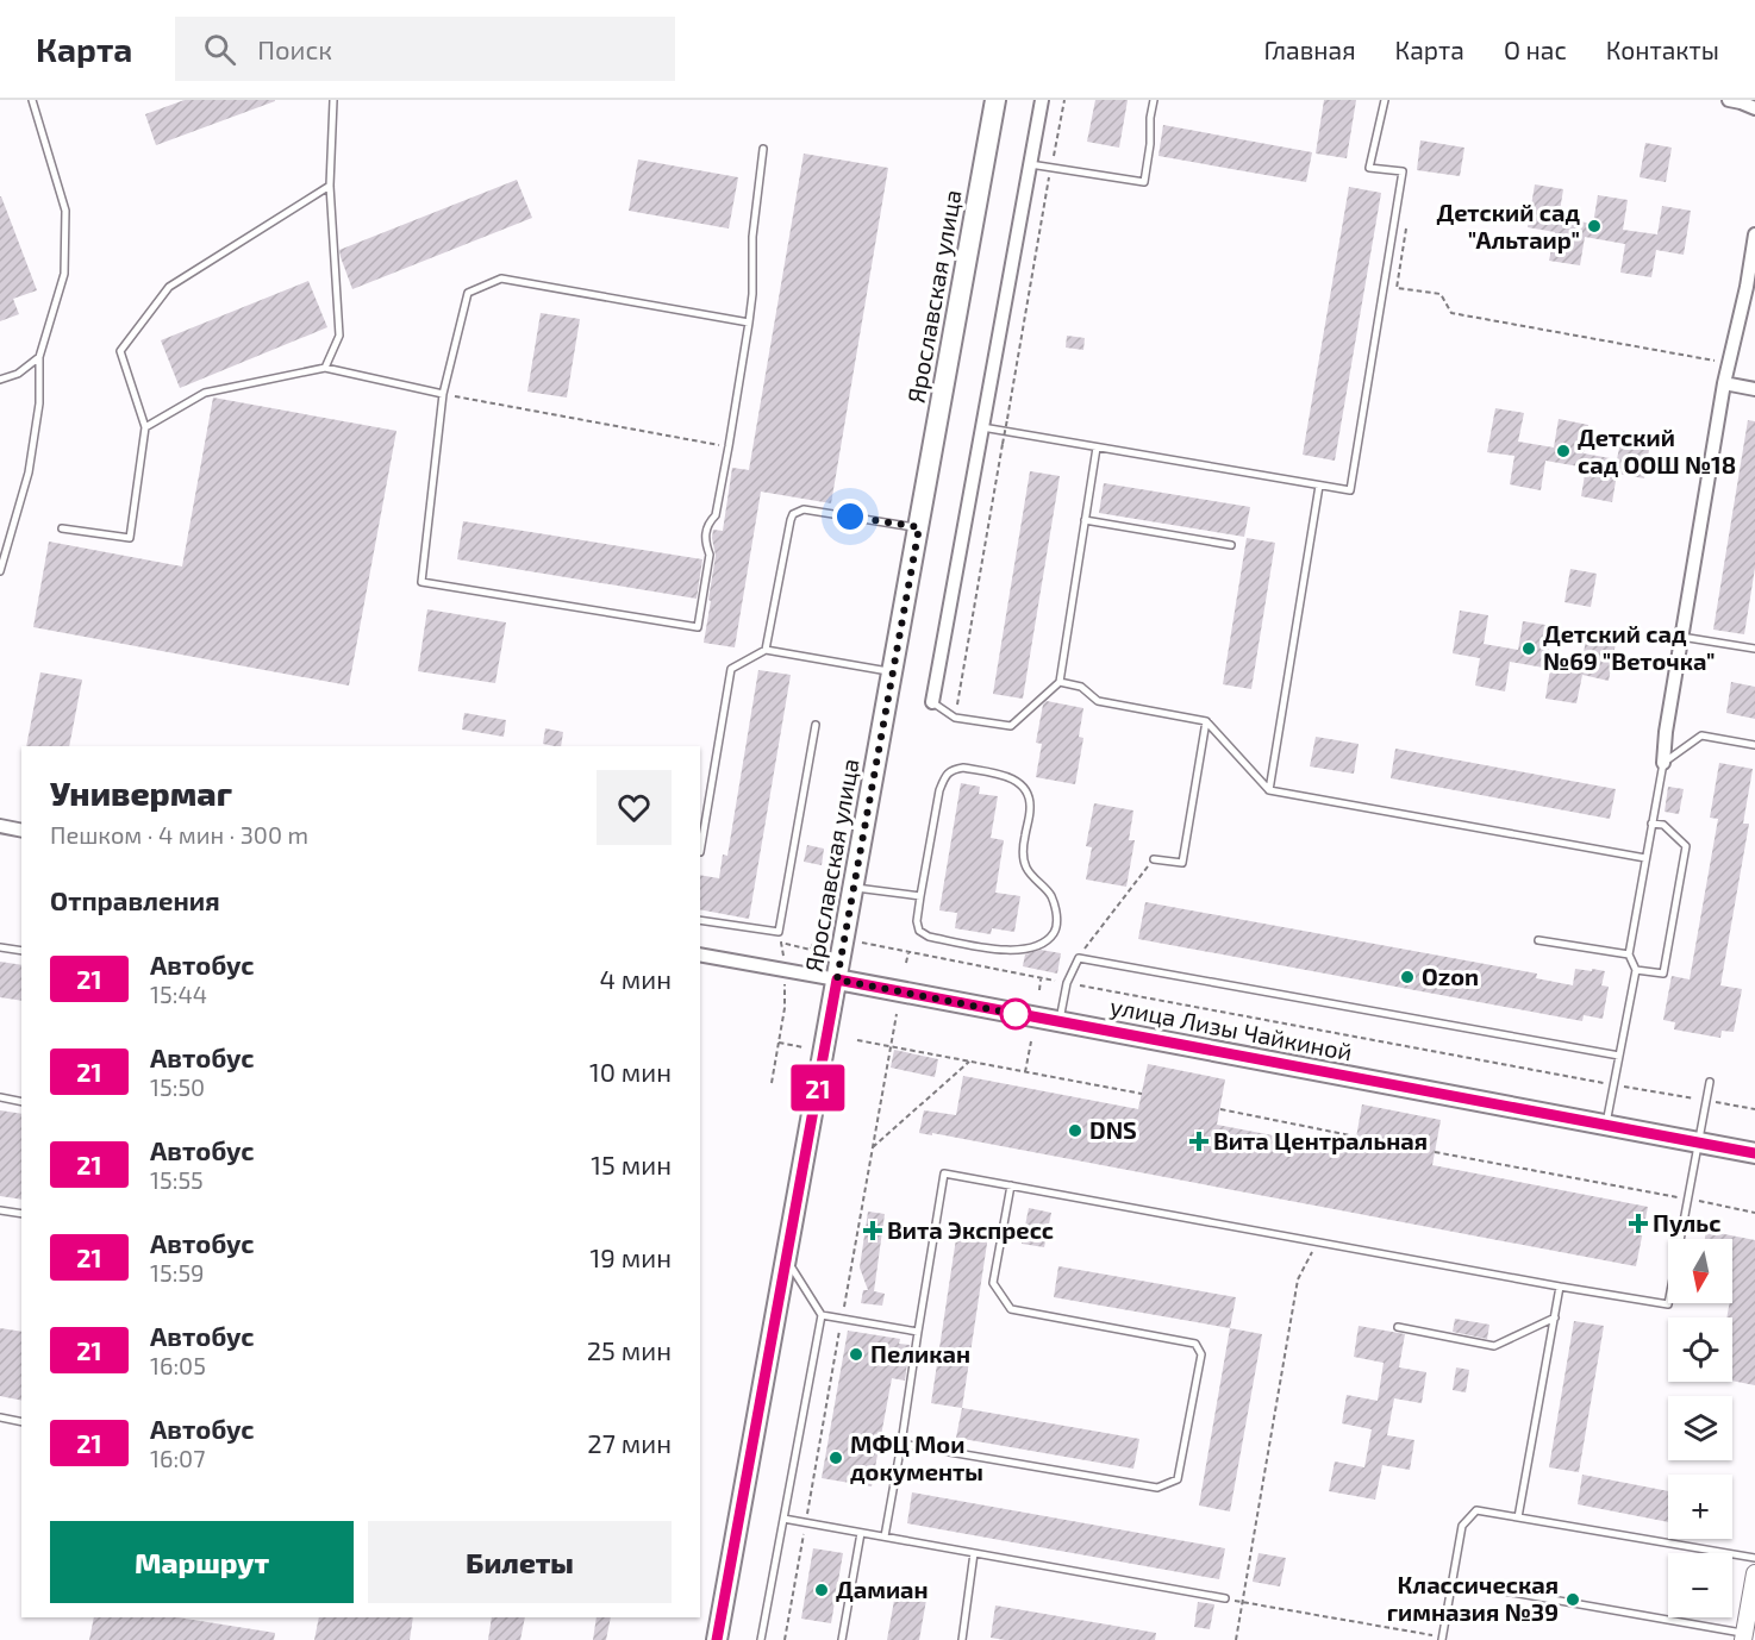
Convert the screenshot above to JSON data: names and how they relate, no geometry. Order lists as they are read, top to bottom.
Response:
{
  "streets": {
    "main road": ["Ярославская улица", "улица Лизы Чайкиной"]
  },
  "crossings": [
    ["Ярославская улица", "улица Лизы Чайкиной"]
  ],
  "places": {
    "other": [
      "Детский сад \"Альтаир\"",
      "Детский сад ООШ №18",
      "Детский сад №69 \"Веточка\"",
      "Ozon",
      "DNS",
      "Пеликан",
      "МФЦ Мои документы",
      "Дамиан",
      "Классическая гимназия №39"
    ],
    "health": ["Вита Центральная", "Пульс", "Вита Экспресс"]
  },
  "lines": ["bus line 21"],
  "north": "bottom",
  "page": {
    "header": "Карта",
    "search": "Поиск",
    "nav": [
      "Главная",
      "Карта",
      "О нас",
      "Контакты"
    ],
    "on_map": "21",
    "heading": [
      ["Универмаг", "Пешком · 4 мин · 300 m"],
      "Отправления"
    ],
    "list": [
      {
        "mark": "21",
        "name": "Автобус",
        "note": "15:44",
        "value": "4 мин"
      },
      {
        "mark": "21",
        "name": "Автобус",
        "note": "15:50",
        "value": "10 мин"
      },
      {
        "mark": "21",
        "name": "Автобус",
        "note": "15:55",
        "value": "15 мин"
      },
      {
        "mark": "21",
        "name": "Автобус",
        "note": "15:59",
        "value": "19 мин"
      },
      {
        "mark": "21",
        "name": "Автобус",
        "note": "16:05",
        "value": "25 мин"
      },
      {
        "mark": "21",
        "name": "Автобус",
        "note": "16:07",
        "value": "27 мин"
      }
    ],
    "map_buttons": ["+", "−"],
    "buttons": ["Маршрут", "Билеты"]
  }
}
